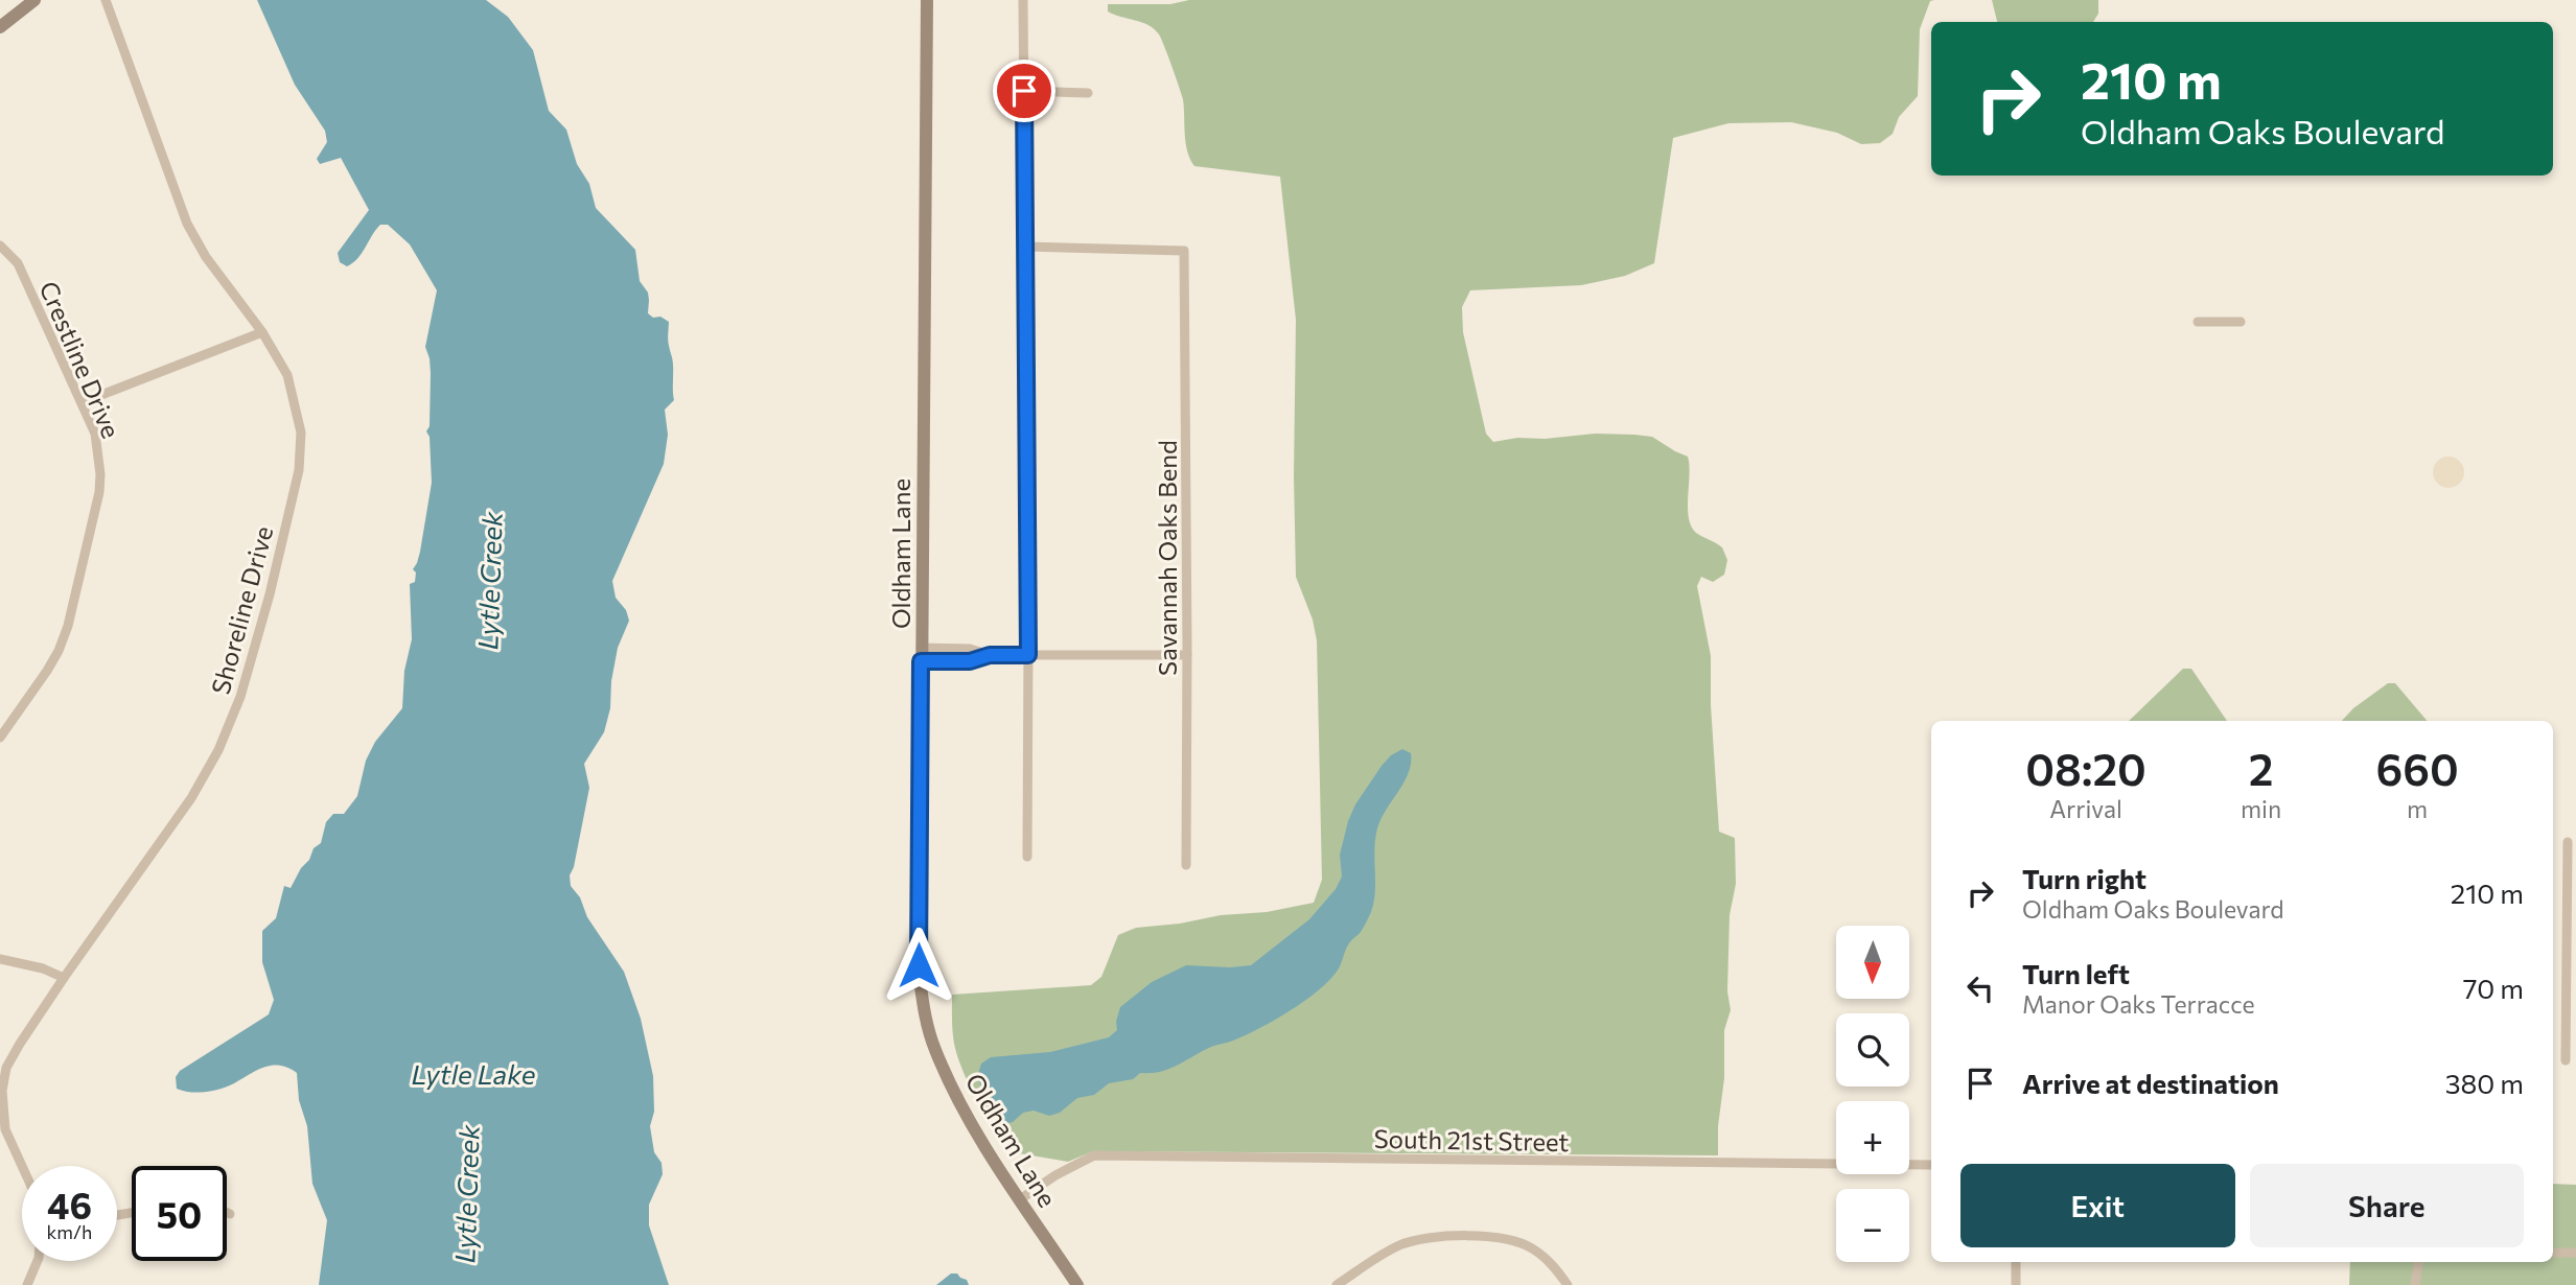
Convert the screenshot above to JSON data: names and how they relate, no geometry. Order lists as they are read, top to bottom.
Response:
{
  "streets": {
    "main road": ["Oldham Lane"],
    "street": [
      "Crestline Drive",
      "Savannah Oaks Bend",
      "Shoreline Drive",
      "South 21st Street"
    ]
  },
  "crossings": [
    ["Oldham Lane", "South 21st Street"]
  ],
  "water": ["Lytle Creek", "Lytle Lake"],
  "north": "bottom",
  "page": {
    "turn": ["210 m", "Oldham Oaks Boulevard"],
    "eta": [
      "08:20",
      "Arrival",
      "2",
      "min",
      "660",
      "m"
    ],
    "list": [
      {
        "name": "Turn right",
        "note": "Oldham Oaks Boulevard",
        "value": "210 m"
      },
      {
        "name": "Turn left",
        "note": "Manor Oaks Terracce",
        "value": "70 m"
      },
      {
        "name": "Arrive at destination",
        "value": "380 m"
      }
    ],
    "map_buttons": ["+", "−"],
    "buttons": ["Exit", "Share"],
    "speed": "46 km/h",
    "limit": "50"
  }
}
